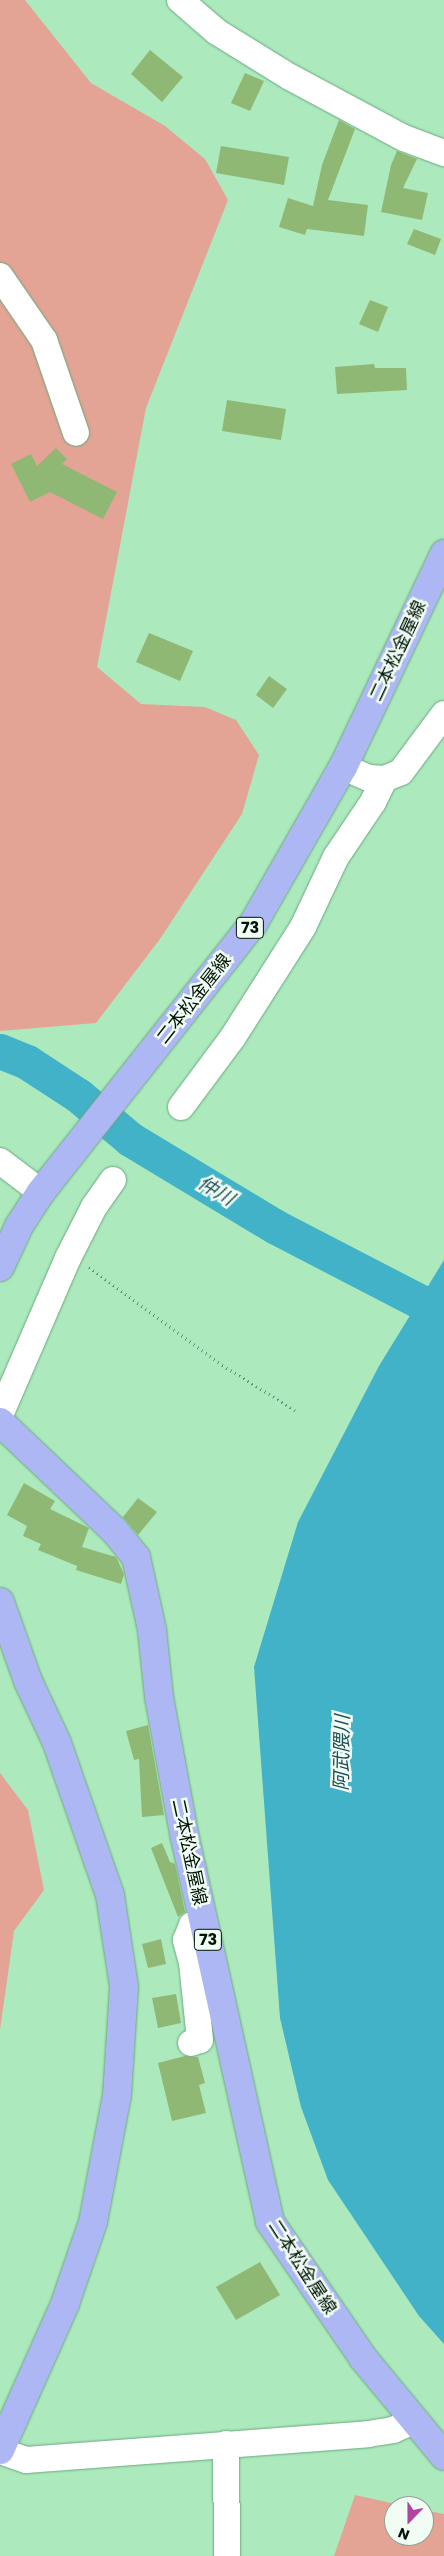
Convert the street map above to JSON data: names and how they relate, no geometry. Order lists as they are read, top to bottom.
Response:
{
  "streets": {
    "main road": ["二本松金屋線", "73"]
  },
  "water": ["仲川", "阿武隈川"],
  "north": "bottom"
}
